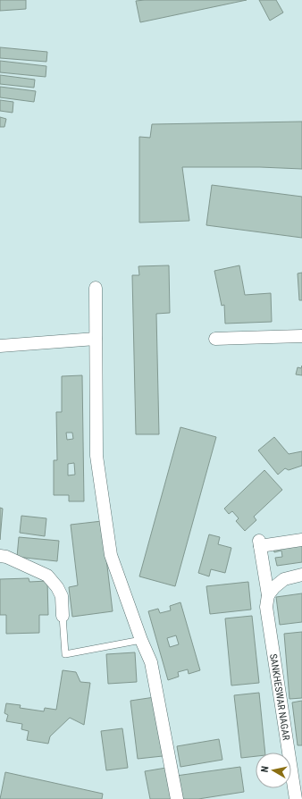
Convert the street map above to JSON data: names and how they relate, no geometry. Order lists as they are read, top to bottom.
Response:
{
  "streets": {
    "street": ["SANKHESWAR NAGAR"]
  },
  "north": "left"
}
